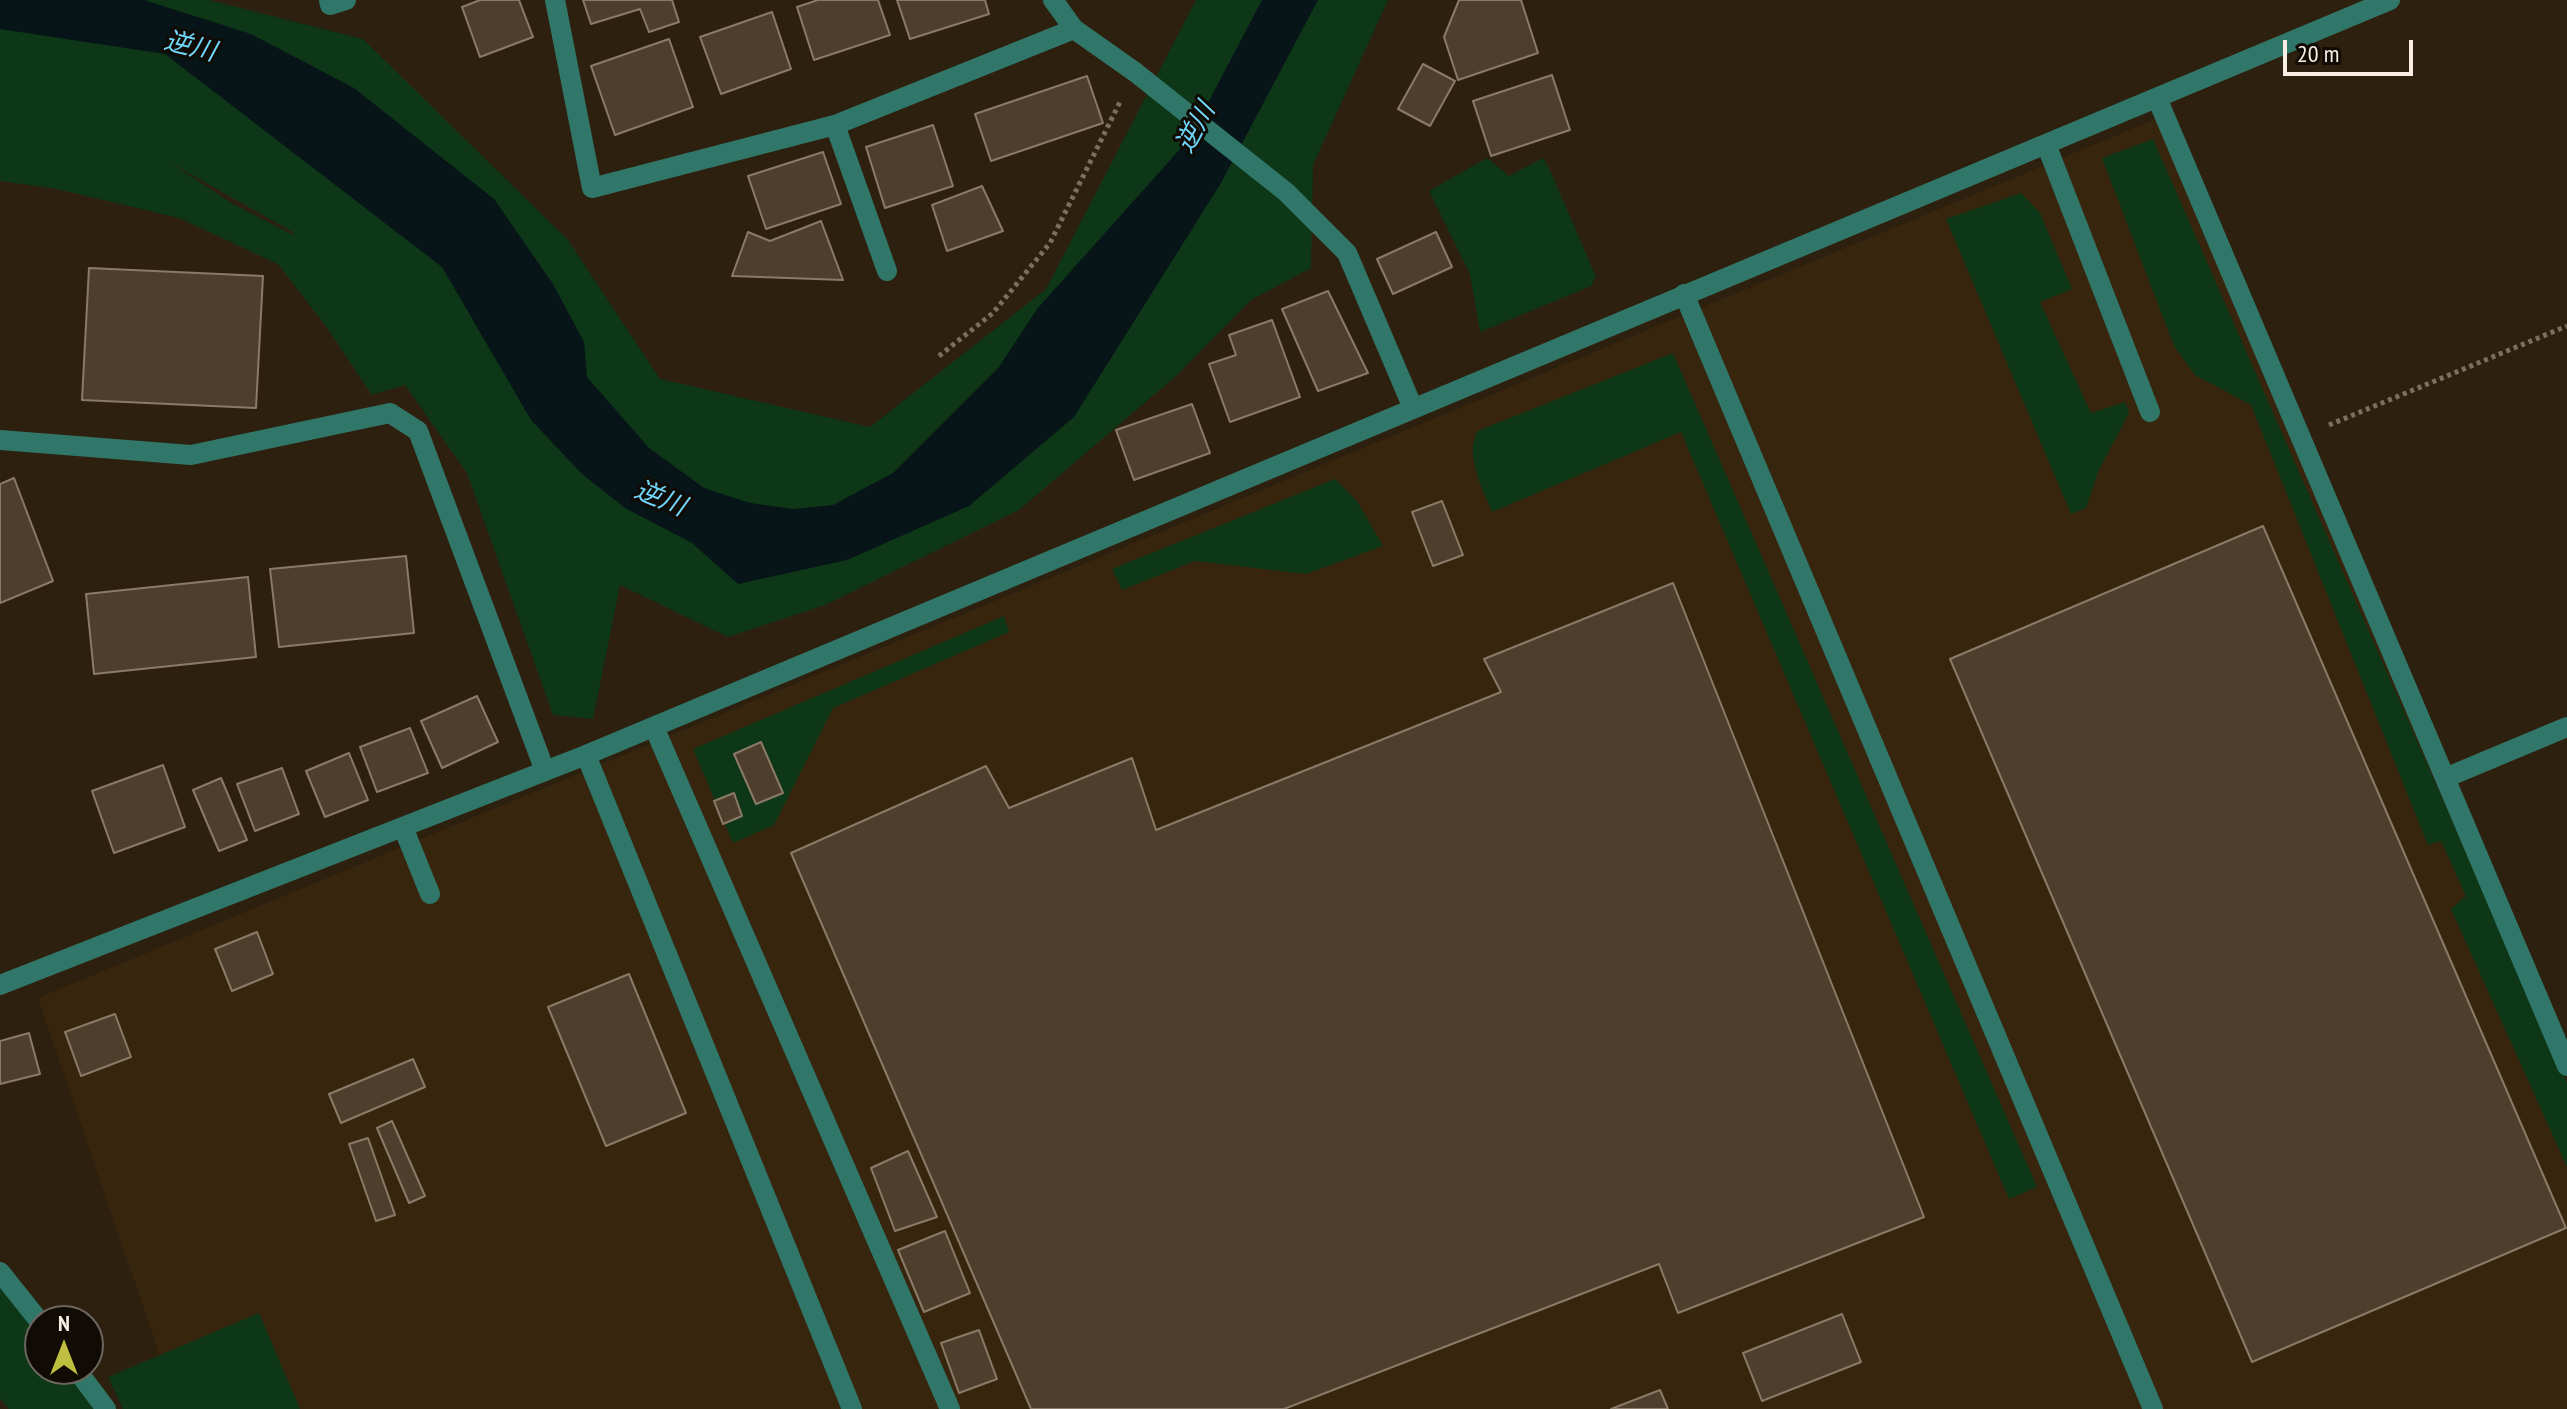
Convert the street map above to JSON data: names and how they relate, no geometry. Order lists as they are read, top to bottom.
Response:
{
  "water": ["逆川"],
  "scale_bar": "20 m",
  "north": "top"
}
